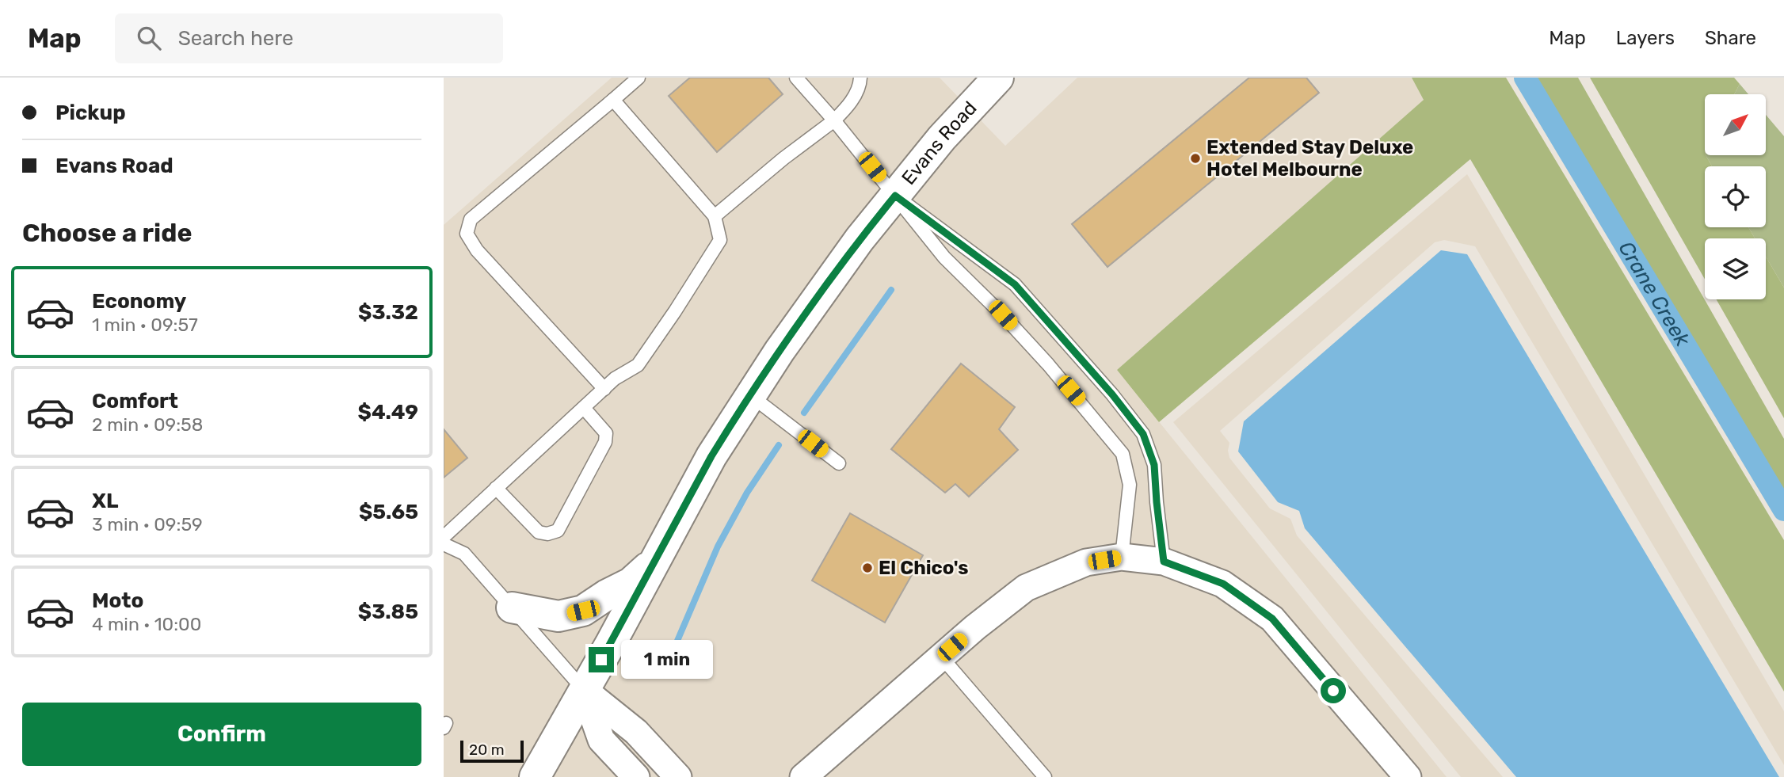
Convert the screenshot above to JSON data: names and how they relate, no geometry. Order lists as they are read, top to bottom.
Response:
{
  "streets": {
    "street": ["Evans Road"]
  },
  "water": ["Crane Creek"],
  "places": ["Extended Stay Deluxe Hotel Melbourne", "El Chico's"],
  "scale_bar": "20 m",
  "north": "top right",
  "page": {
    "header": "Map",
    "search": "Search here",
    "nav": ["Map", "Layers", "Share"],
    "banner": ["Pickup", "Evans Road"],
    "heading": "Choose a ride",
    "list": [
      {
        "name": "Economy",
        "note": "1 min · 09:57",
        "value": "$3.32"
      },
      {
        "name": "Comfort",
        "note": "2 min · 09:58",
        "value": "$4.49"
      },
      {
        "name": "XL",
        "note": "3 min · 09:59",
        "value": "$5.65"
      },
      {
        "name": "Moto",
        "note": "4 min · 10:00",
        "value": "$3.85"
      }
    ],
    "bubble": "1 min",
    "buttons": "Confirm",
    "scale": "20 m"
  }
}
